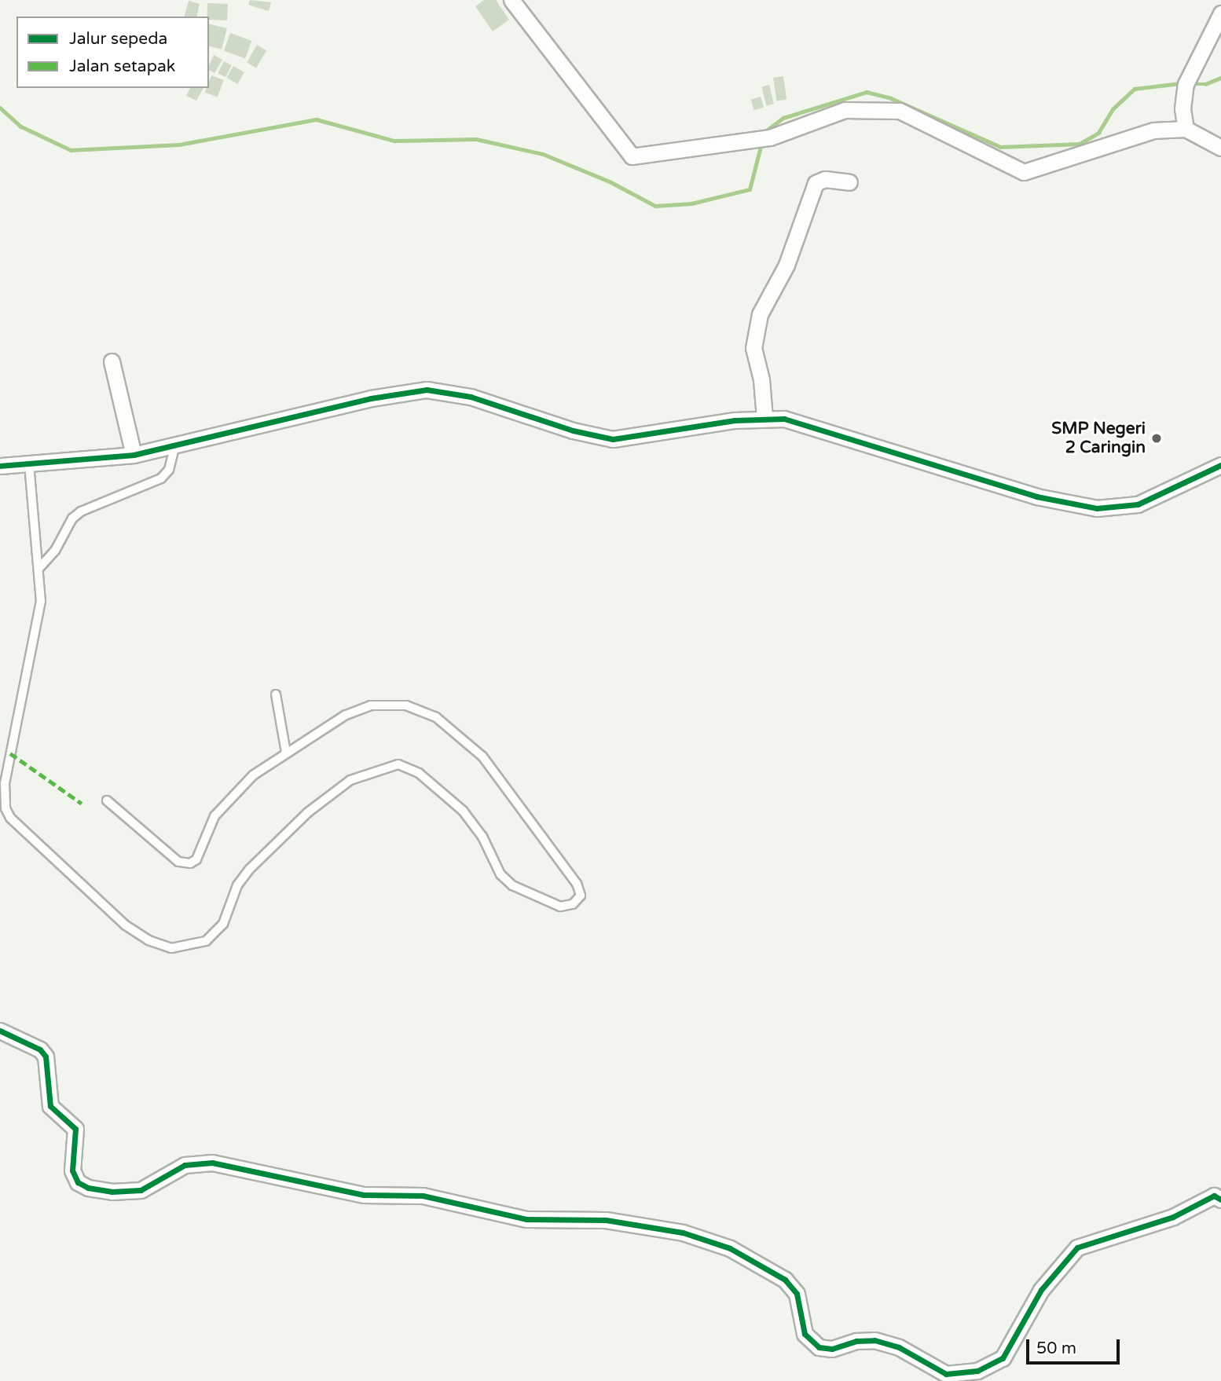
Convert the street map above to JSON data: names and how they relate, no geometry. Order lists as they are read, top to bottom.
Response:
{
  "places": ["SMP Negeri 2 Caringin"],
  "legend": ["Jalur sepeda", "Jalan setapak"],
  "scale_bar": "50 m"
}
